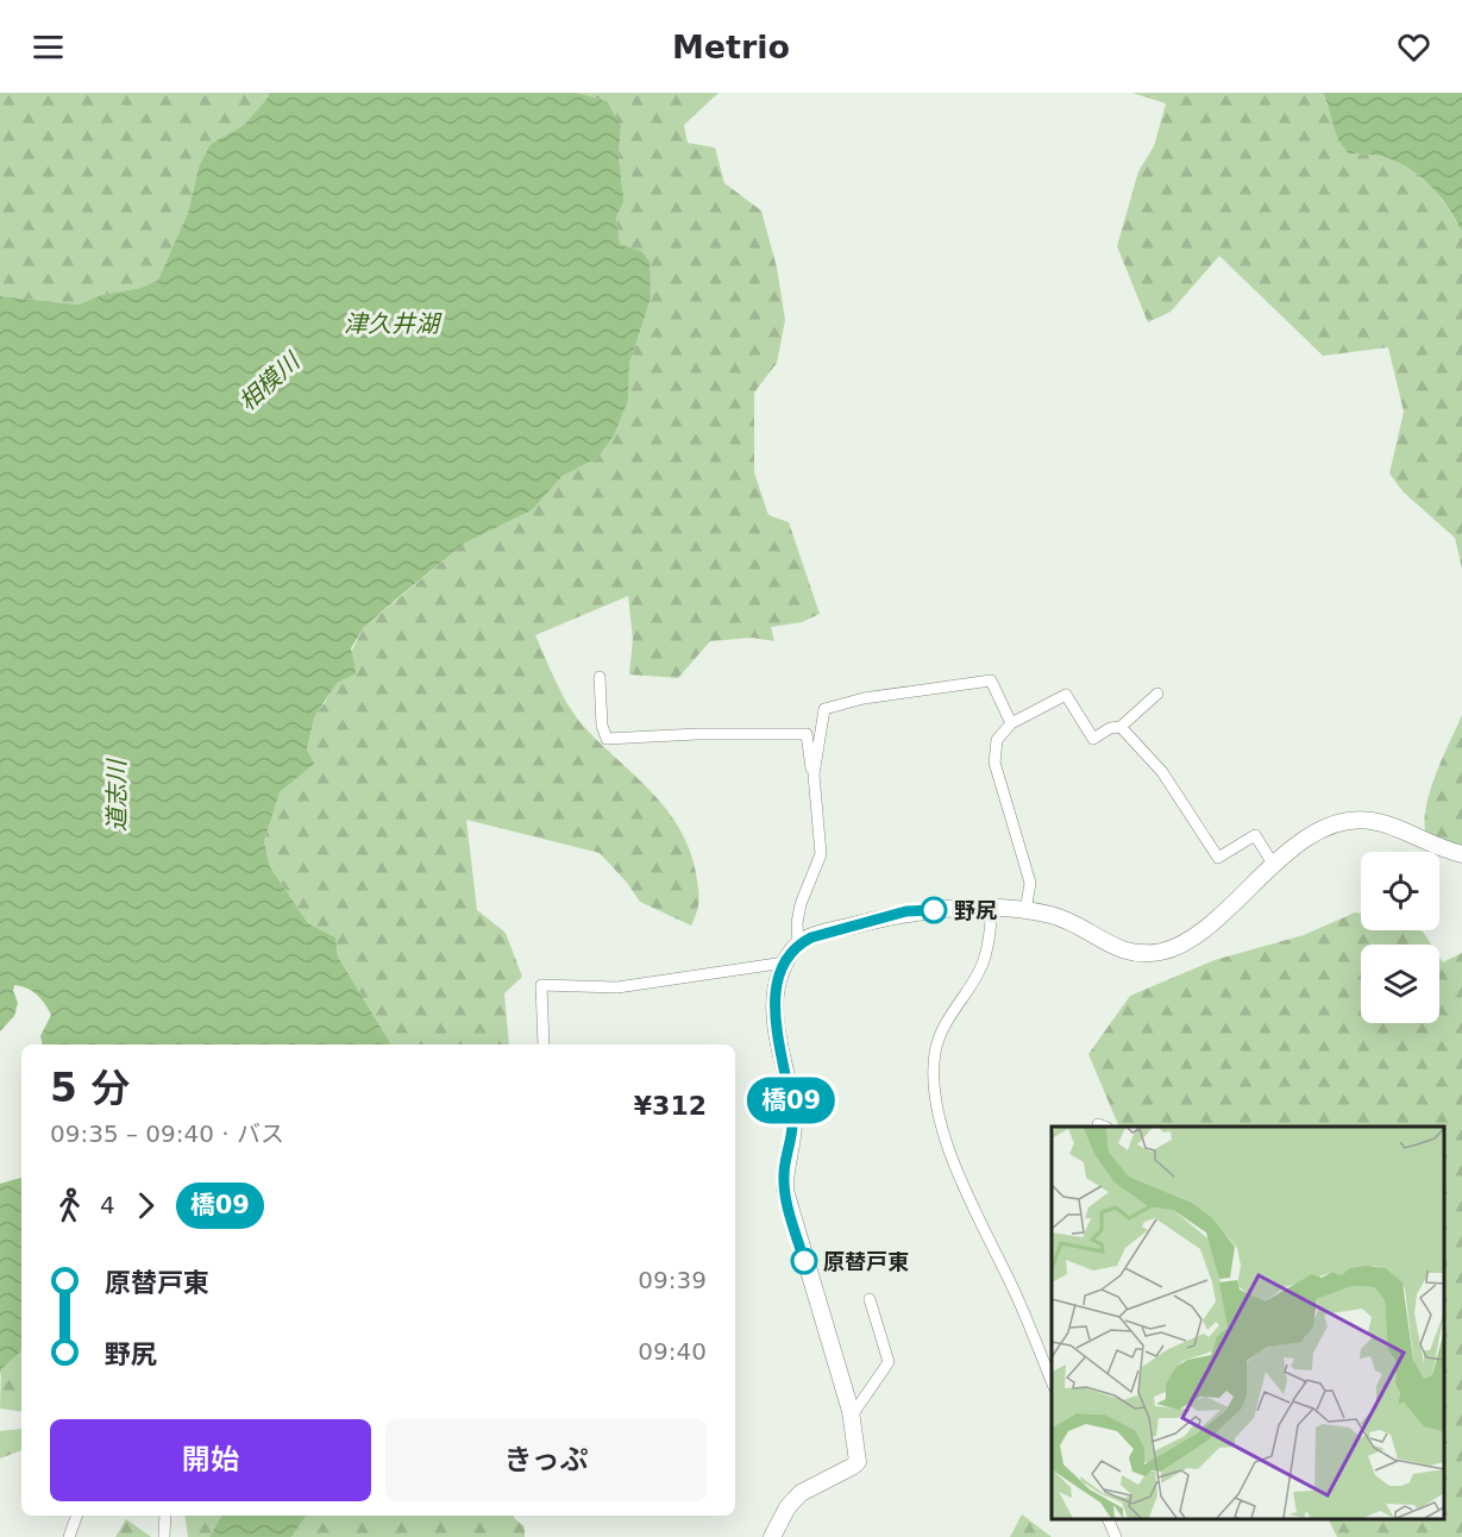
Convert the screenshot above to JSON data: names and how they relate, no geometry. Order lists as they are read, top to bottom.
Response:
{
  "water": ["津久井湖", "相模川", "道志川"],
  "places": ["野尻", "原替戸東"],
  "lines": ["bus line 橋09"],
  "page": {
    "header": "Metrio",
    "on_map": "橋09",
    "heading": ["5 分", "09:35 – 09:40 · バス", "¥312"],
    "legs": ["4", "橋09"],
    "list": [
      {
        "name": "原替戸東",
        "value": "09:39"
      },
      {
        "name": "野尻",
        "value": "09:40"
      }
    ],
    "buttons": ["開始", "きっぷ"]
  }
}
